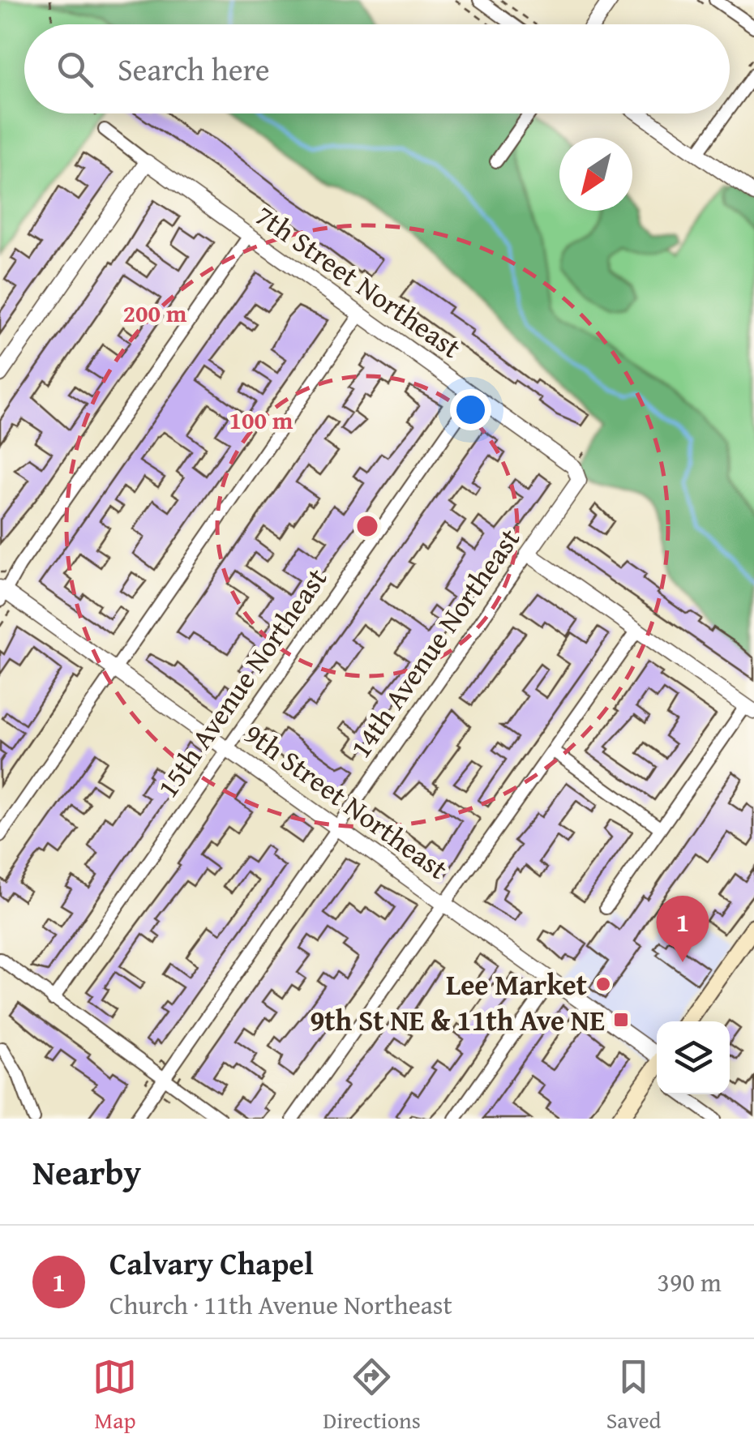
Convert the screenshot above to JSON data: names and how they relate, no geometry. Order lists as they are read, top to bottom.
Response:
{
  "streets": {
    "street": [
      "7th Street Northeast",
      "14th Avenue Northeast",
      "15th Avenue Northeast",
      "9th Street Northeast"
    ]
  },
  "crossings": [
    ["7th Street Northeast", "14th Avenue Northeast"],
    ["7th Street Northeast", "15th Avenue Northeast"],
    ["14th Avenue Northeast", "9th Street Northeast"],
    ["15th Avenue Northeast", "9th Street Northeast"]
  ],
  "places": {
    "other": ["Lee Market"],
    "transit": ["9th St NE & 11th Ave NE"]
  },
  "north": "bottom left",
  "page": {
    "search": "Search here",
    "pins": "1",
    "heading": "Nearby",
    "list": [
      {
        "mark": "1",
        "name": "Calvary Chapel",
        "note": "Church · 11th Avenue Northeast",
        "value": "390 m"
      }
    ],
    "nav": ["Map", "Directions", "Saved"]
  },
  "rings": ["200 m", "100 m"]
}
